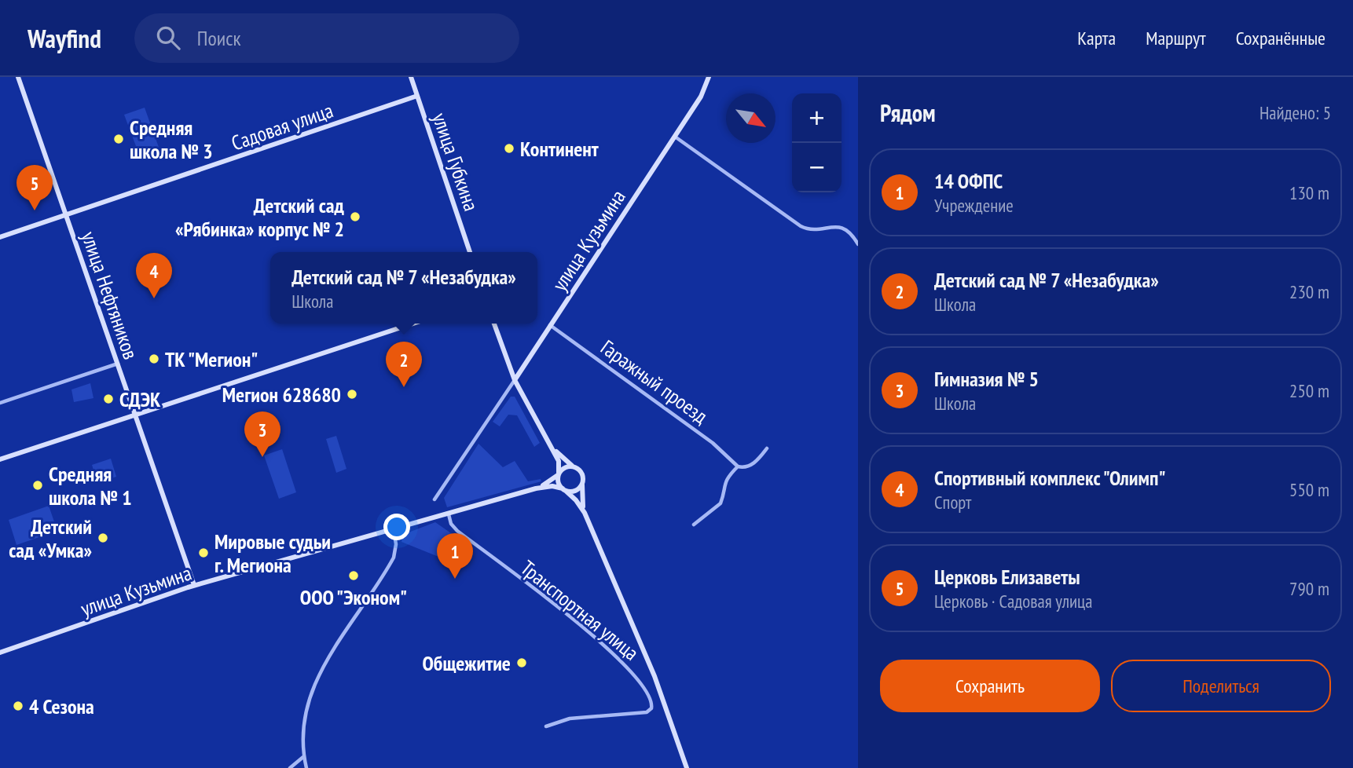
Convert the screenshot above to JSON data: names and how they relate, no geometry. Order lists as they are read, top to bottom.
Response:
{
  "streets": {
    "main road": [
      "Садовая улица",
      "улица Губкина",
      "улица Кузьмина",
      "улица Нефтяников",
      "Транспортная улица"
    ],
    "street": ["Гаражный проезд"]
  },
  "crossings": [
    ["Садовая улица", "улица Губкина"],
    ["Садовая улица", "улица Нефтяников"],
    ["улица Кузьмина", "улица Нефтяников"],
    ["улица Кузьмина", "Гаражный проезд"],
    ["улица Кузьмина", "Транспортная улица"]
  ],
  "places": [
    "Средняя школа № 3",
    "Континент",
    "Детский сад «Рябинка» корпус № 2",
    "ТК \"Мегион\"",
    "Мегион 628680",
    "СДЭК",
    "Средняя школа № 1",
    "Детский сад «Умка»",
    "Мировые судьи г. Мегиона",
    "ООО \"Эконом\"",
    "Общежитие",
    "4 Сезона"
  ],
  "north": "bottom right",
  "page": {
    "header": "Wayfind",
    "search": "Поиск",
    "nav": ["Карта", "Маршрут", "Сохранённые"],
    "heading": ["Рядом", "Найдено: 5"],
    "map_buttons": ["+", "−"],
    "list": [
      {
        "mark": "1",
        "name": "14 ОФПС",
        "note": "Учреждение",
        "value": "130 m"
      },
      {
        "mark": "2",
        "name": "Детский сад № 7 «Незабудка»",
        "note": "Школа",
        "value": "230 m"
      },
      {
        "mark": "3",
        "name": "Гимназия № 5",
        "note": "Школа",
        "value": "250 m"
      },
      {
        "mark": "4",
        "name": "Спортивный комплекс \"Олимп\"",
        "note": "Спорт",
        "value": "550 m"
      },
      {
        "mark": "5",
        "name": "Церковь Елизаветы",
        "note": "Церковь · Садовая улица",
        "value": "790 m"
      }
    ],
    "pins": [
      "5",
      "4",
      "2",
      "3",
      "1"
    ],
    "popup": ["Детский сад № 7 «Незабудка»", "Школа"],
    "buttons": ["Сохранить", "Поделиться"]
  }
}
